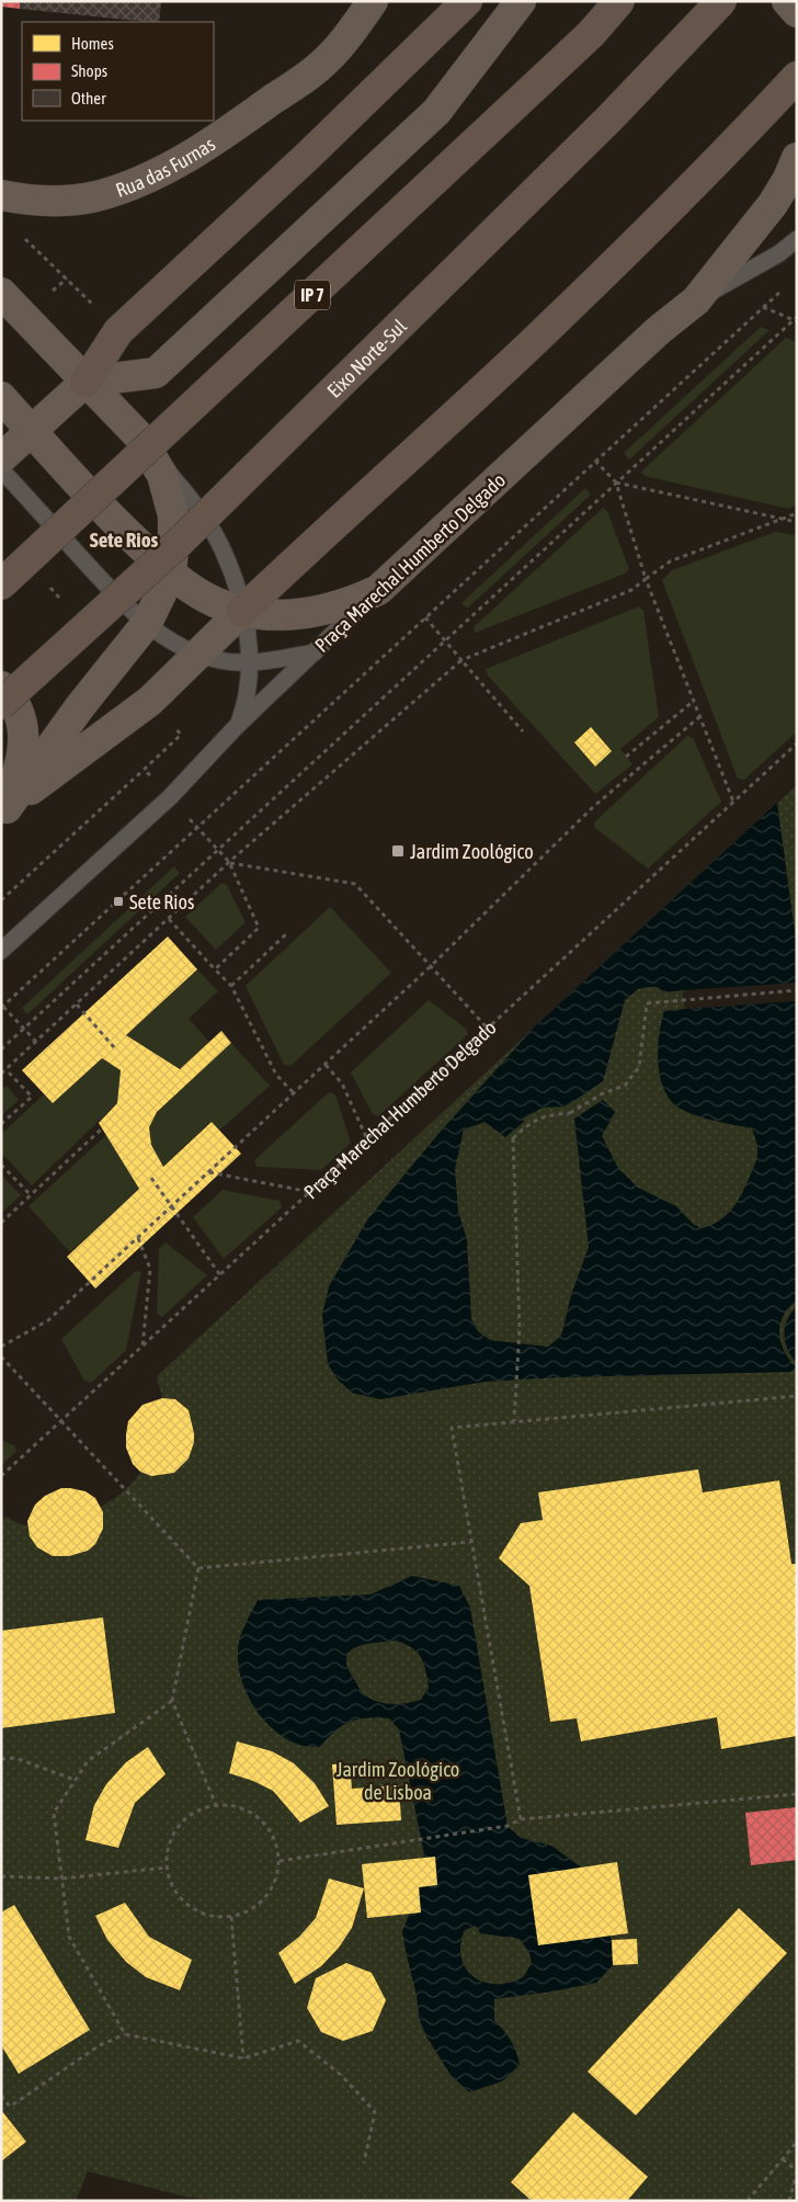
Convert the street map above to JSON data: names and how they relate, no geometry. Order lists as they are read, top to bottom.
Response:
{
  "streets": {
    "highway": ["IP 7", "Eixo Norte-Sul"],
    "main road": ["Rua das Furnas", "Praça Marechal Humberto Delgado"]
  },
  "districts": ["Sete Rios"],
  "parks": ["Jardim Zoológico de Lisboa"],
  "places": {
    "transit": ["Jardim Zoológico", "Sete Rios"]
  },
  "legend": ["Homes", "Shops", "Other"]
}
